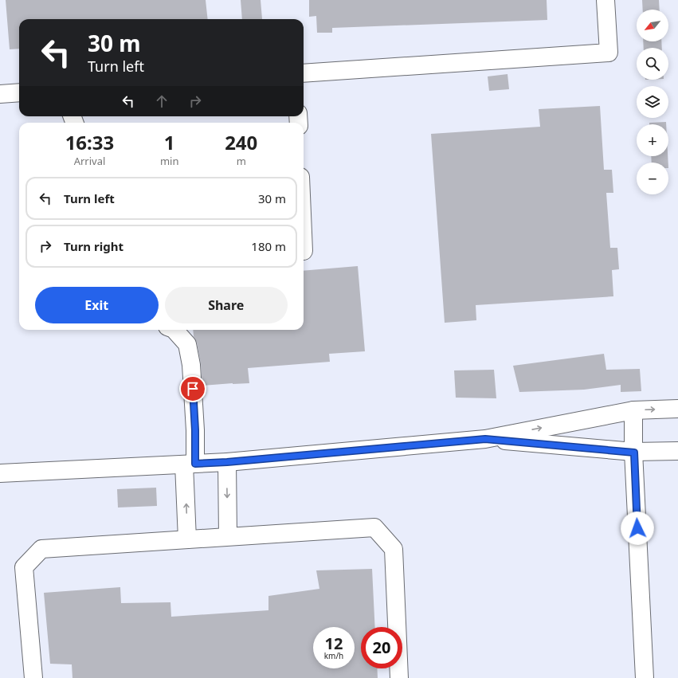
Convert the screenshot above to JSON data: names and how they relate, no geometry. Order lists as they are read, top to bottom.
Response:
{
  "north": "bottom left",
  "page": {
    "map_buttons": ["+", "−"],
    "turn": ["30 m", "Turn left"],
    "eta": [
      "16:33",
      "Arrival",
      "1",
      "min",
      "240",
      "m"
    ],
    "list": [
      {
        "name": "Turn left",
        "value": "30 m"
      },
      {
        "name": "Turn right",
        "value": "180 m"
      }
    ],
    "buttons": ["Exit", "Share"],
    "speed": "12 km/h",
    "limit": "20"
  }
}
